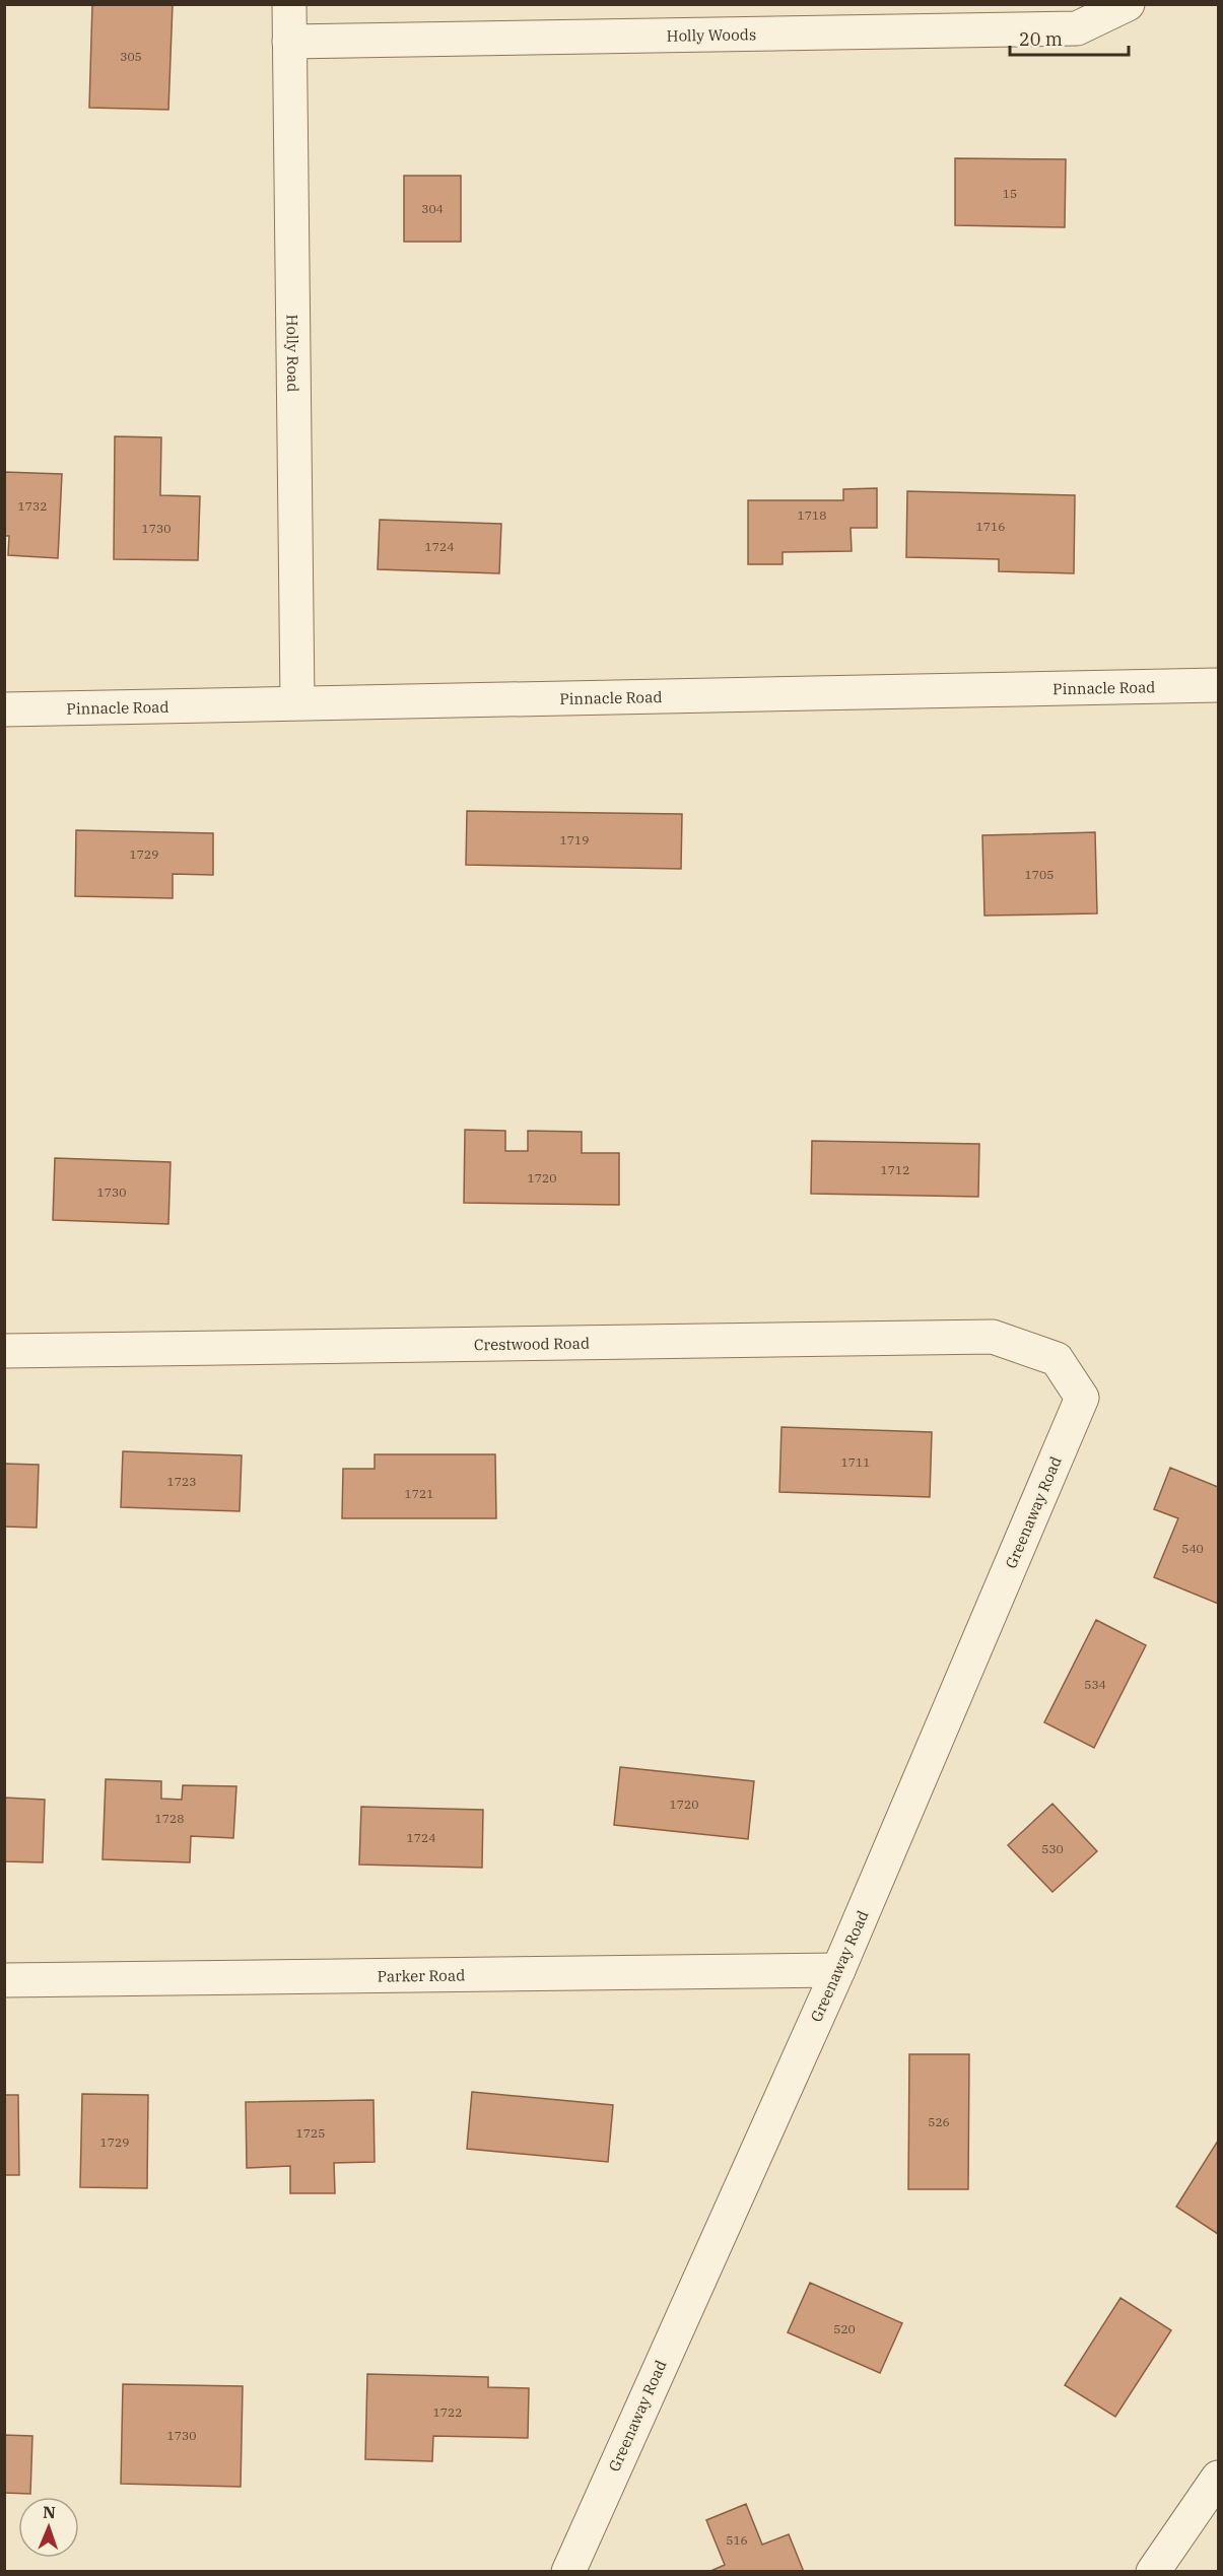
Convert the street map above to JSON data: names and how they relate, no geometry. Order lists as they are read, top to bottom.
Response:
{
  "streets": {
    "street": [
      "Holly Woods",
      "Holly Road",
      "Pinnacle Road",
      "Crestwood Road",
      "Greenaway Road",
      "Parker Road"
    ]
  },
  "crossings": [
    ["Holly Woods", "Holly Road"],
    ["Holly Road", "Pinnacle Road"],
    ["Crestwood Road", "Greenaway Road"],
    ["Greenaway Road", "Parker Road"]
  ],
  "house_numbers": [
    "305",
    "15",
    "304",
    "1732",
    "1718",
    "1716",
    "1730",
    "1724",
    "1719",
    "1729",
    "1705",
    "1712",
    "1720",
    "1730",
    "1711",
    "1723",
    "1721",
    "540",
    "534",
    "1720",
    "1728",
    "1724",
    "530",
    "526",
    "1725",
    "1729",
    "520",
    "1722",
    "1730",
    "516"
  ],
  "scale_bar": "20 m",
  "north": "top"
}
